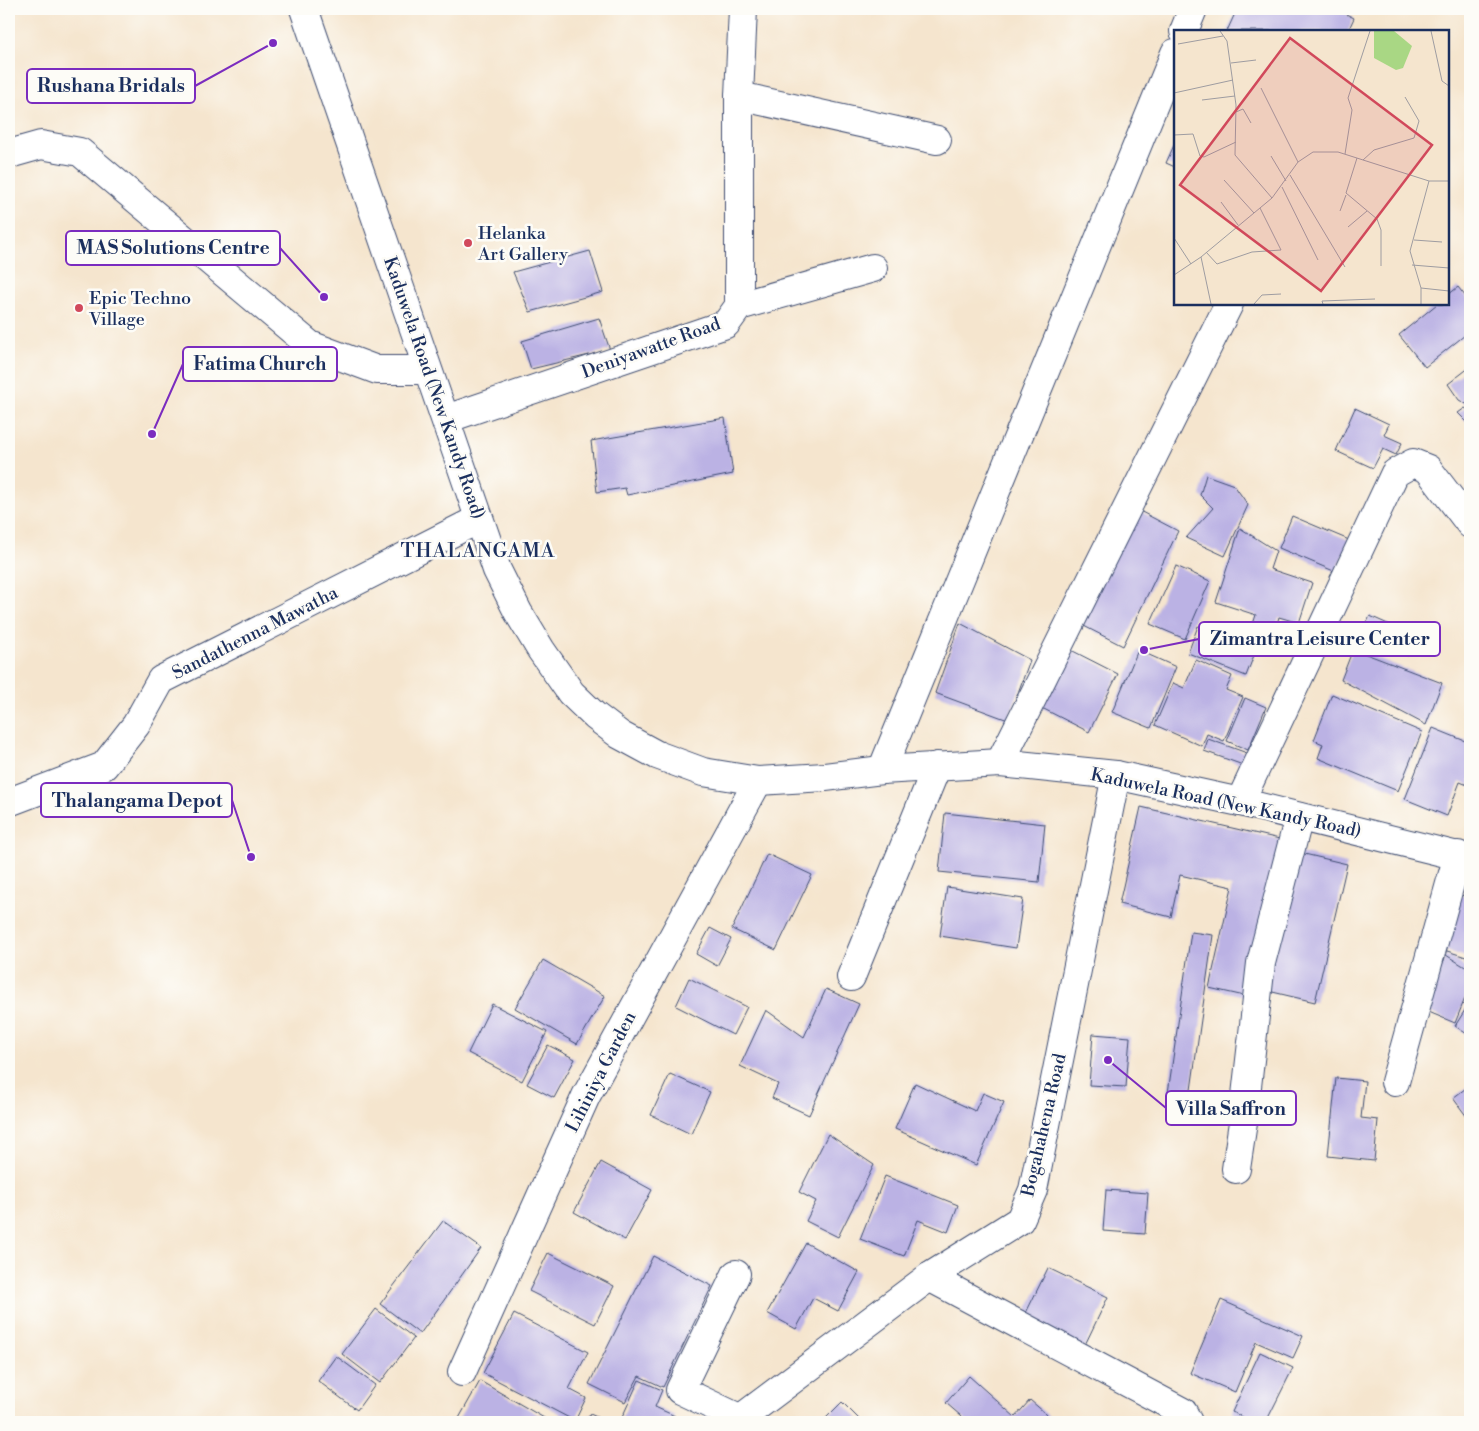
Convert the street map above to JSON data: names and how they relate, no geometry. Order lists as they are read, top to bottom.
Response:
{
  "streets": {
    "street": [
      "Deniyawatte Road",
      "Kaduwela Road (New Kandy Road)",
      "Sandathenna Mawatha",
      "Lihiniya Garden",
      "Bogahahena Road"
    ]
  },
  "crossings": [
    ["Deniyawatte Road", "Kaduwela Road (New Kandy Road)"],
    ["Kaduwela Road (New Kandy Road)", "Sandathenna Mawatha"],
    ["Kaduwela Road (New Kandy Road)", "Lihiniya Garden"],
    ["Kaduwela Road (New Kandy Road)", "Bogahahena Road"]
  ],
  "districts": ["THALANGAMA"],
  "places": [
    "Rushana Bridals",
    "Helanka Art Gallery",
    "MAS Solutions Centre",
    "Epic Techno Village",
    "Fatima Church",
    "Zimantra Leisure Center",
    "Thalangama Depot",
    "Villa Saffron"
  ]
}
